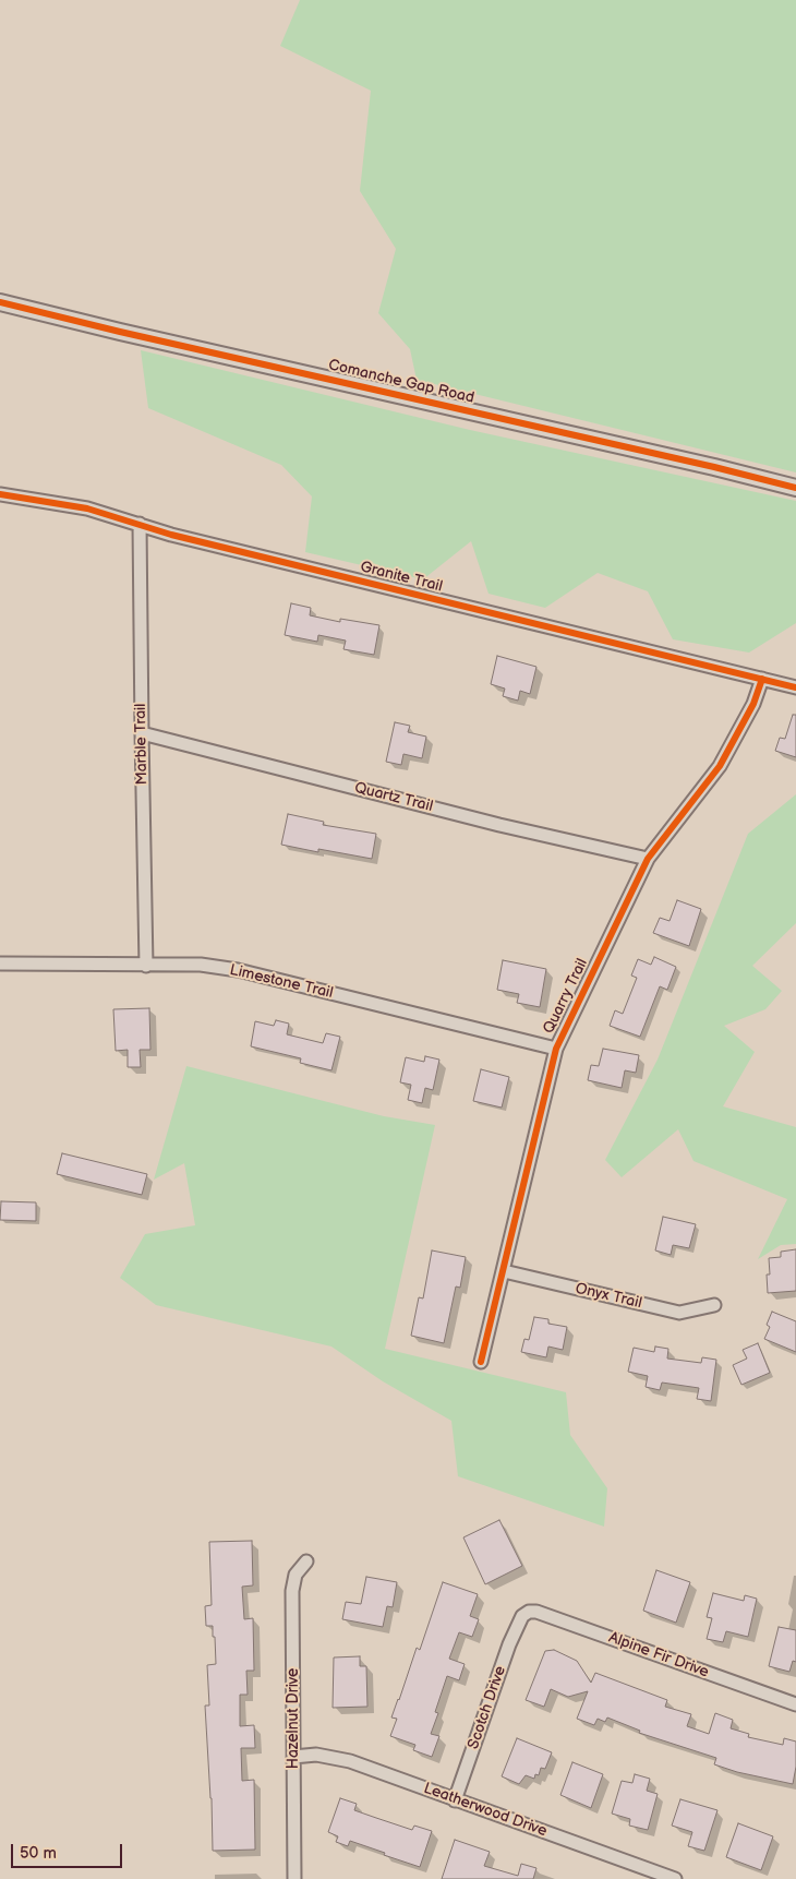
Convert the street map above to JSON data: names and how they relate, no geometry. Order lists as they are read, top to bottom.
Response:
{
  "streets": {
    "street": [
      "Comanche Gap Road",
      "Granite Trail",
      "Marble Trail",
      "Quartz Trail",
      "Limestone Trail",
      "Quarry Trail",
      "Onyx Trail",
      "Alpine Fir Drive",
      "Scotch Drive",
      "Hazelnut Drive",
      "Leatherwood Drive"
    ]
  },
  "crossings": [
    ["Granite Trail", "Marble Trail"],
    ["Granite Trail", "Quarry Trail"],
    ["Marble Trail", "Quartz Trail"],
    ["Marble Trail", "Limestone Trail"],
    ["Quartz Trail", "Quarry Trail"],
    ["Limestone Trail", "Quarry Trail"],
    ["Quarry Trail", "Onyx Trail"],
    ["Alpine Fir Drive", "Scotch Drive"],
    ["Scotch Drive", "Leatherwood Drive"],
    ["Hazelnut Drive", "Leatherwood Drive"]
  ],
  "scale_bar": "50 m"
}
